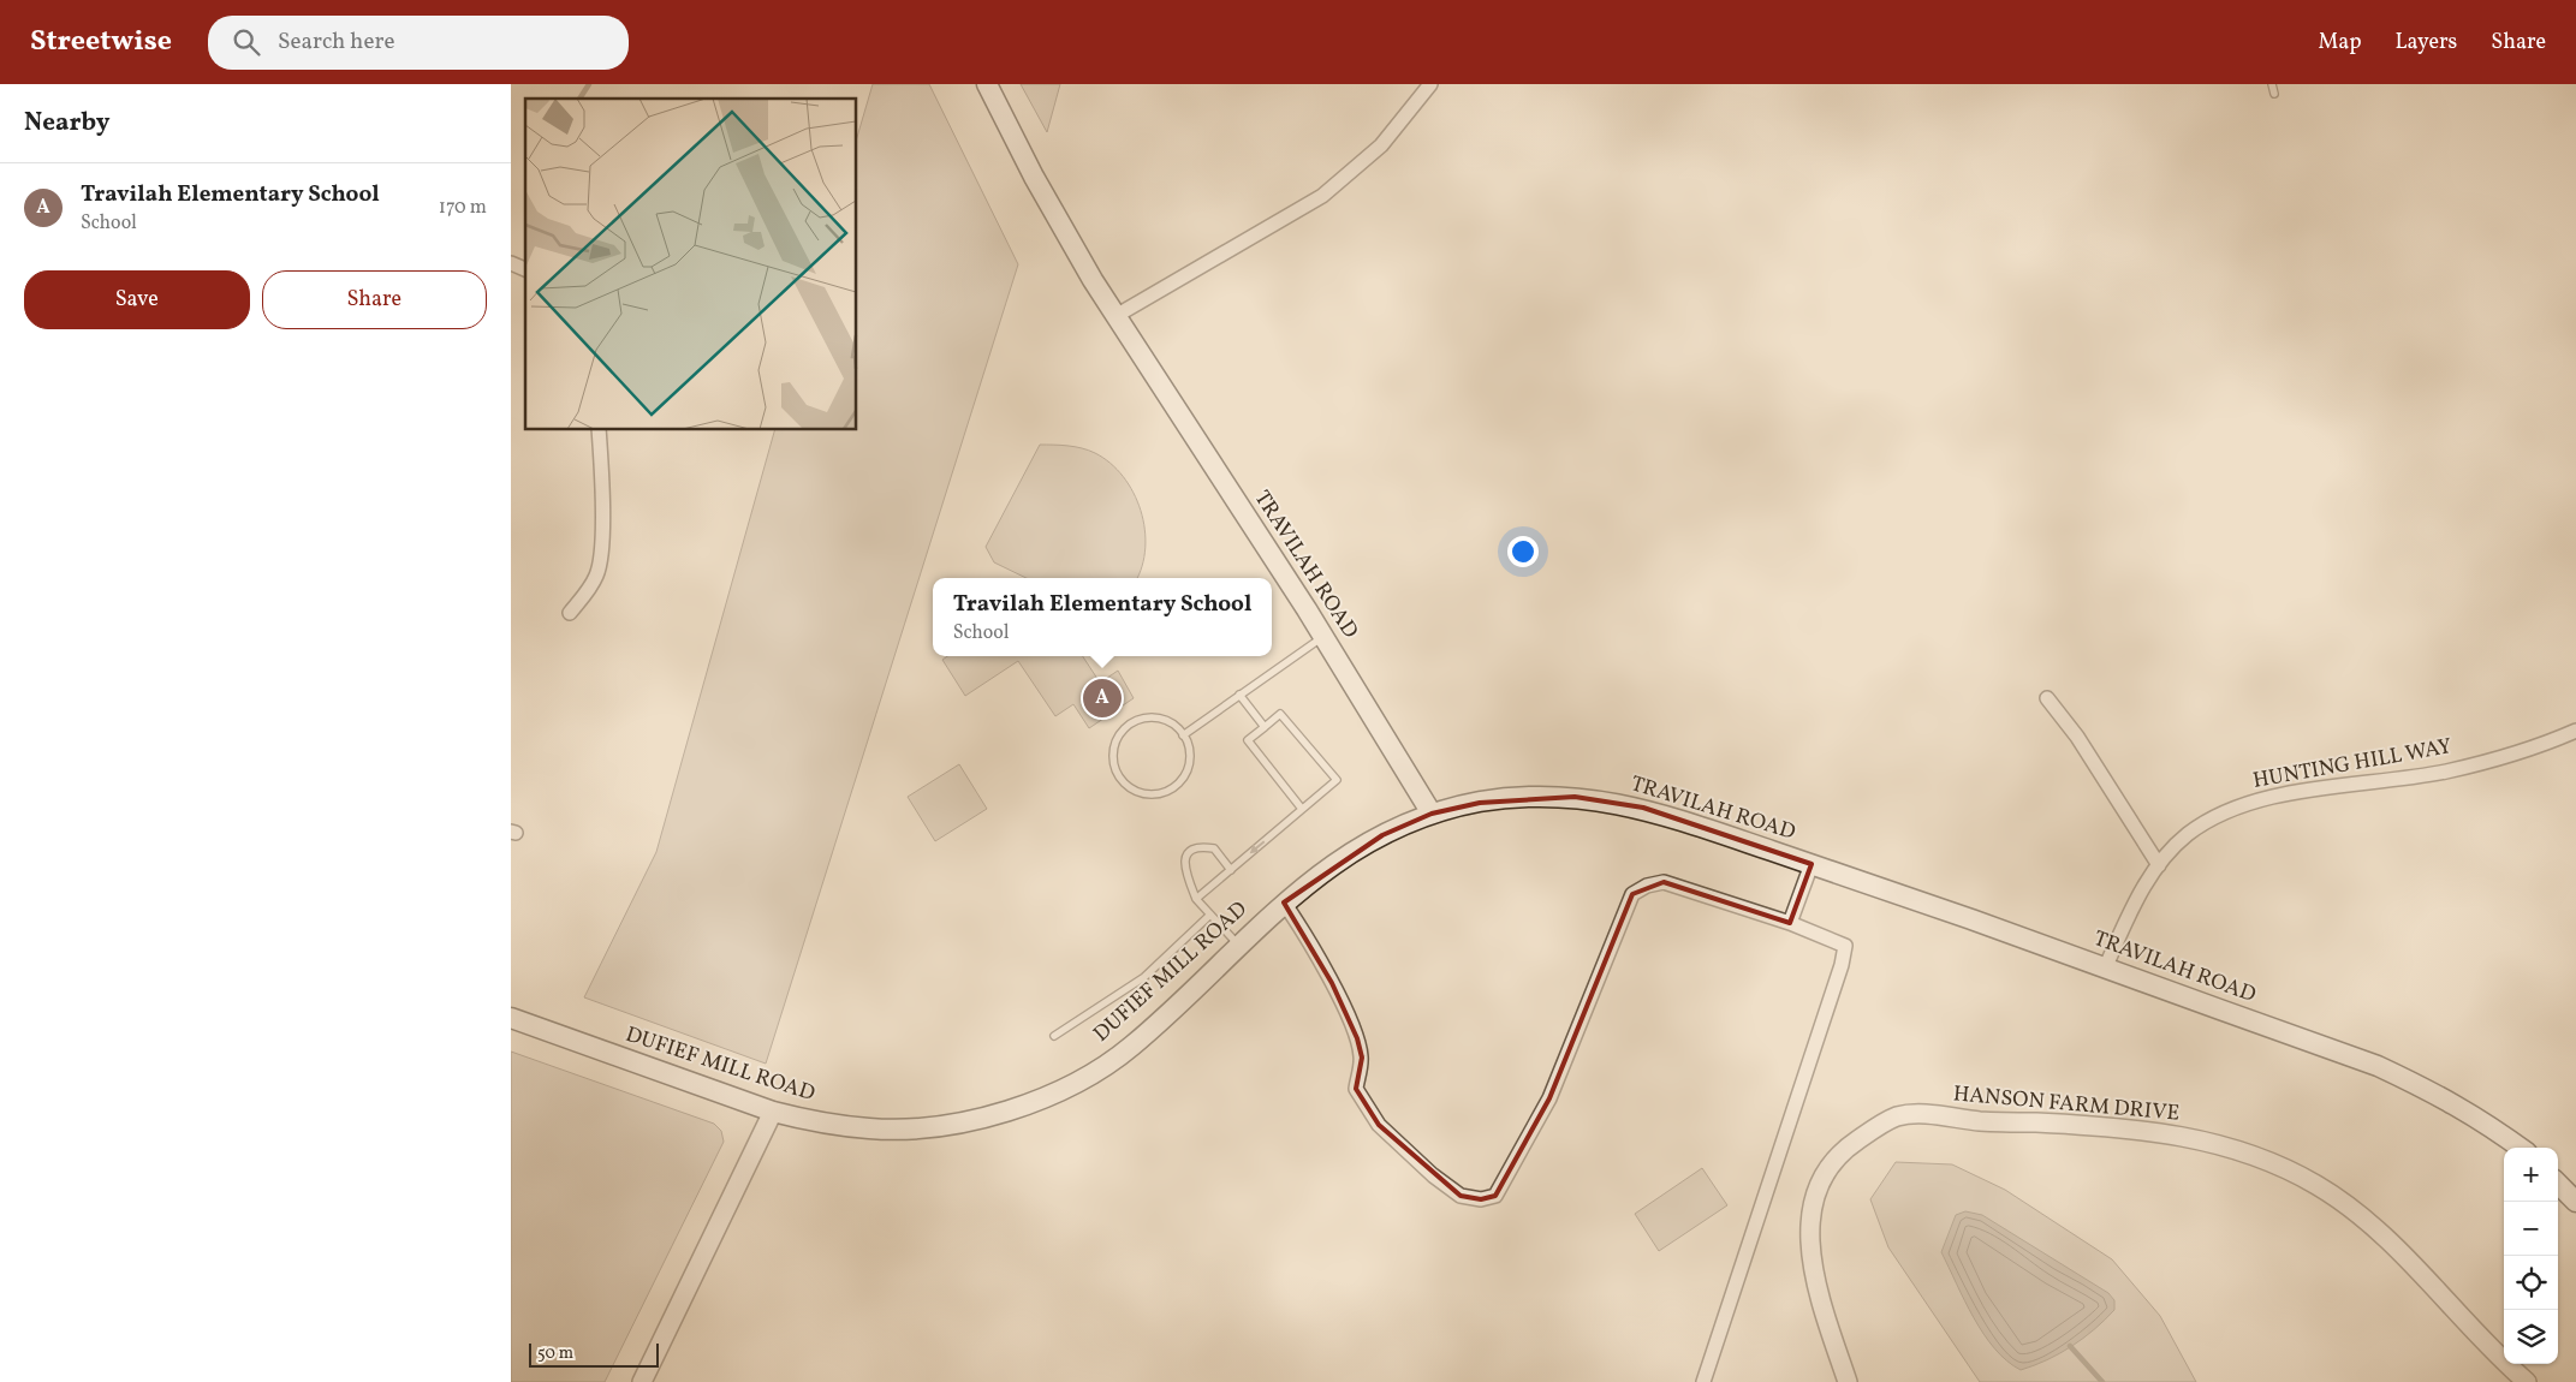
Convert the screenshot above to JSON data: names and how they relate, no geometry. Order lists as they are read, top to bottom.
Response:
{
  "streets": {
    "main road": ["TRAVILAH ROAD", "DUFIEF MILL ROAD"],
    "street": ["HUNTING HILL WAY", "HANSON FARM DRIVE"]
  },
  "crossings": [
    ["TRAVILAH ROAD", "HUNTING HILL WAY"],
    ["TRAVILAH ROAD", "DUFIEF MILL ROAD"]
  ],
  "scale_bar": "50 m",
  "page": {
    "header": "Streetwise",
    "search": "Search here",
    "nav": ["Map", "Layers", "Share"],
    "heading": "Nearby",
    "list": [
      {
        "mark": "A",
        "name": "Travilah Elementary School",
        "note": "School",
        "value": "170 m"
      }
    ],
    "buttons": ["Save", "Share"],
    "popup": ["Travilah Elementary School", "School"],
    "pins": "A",
    "map_buttons": ["+", "−"],
    "scale": "50 m"
  }
}
